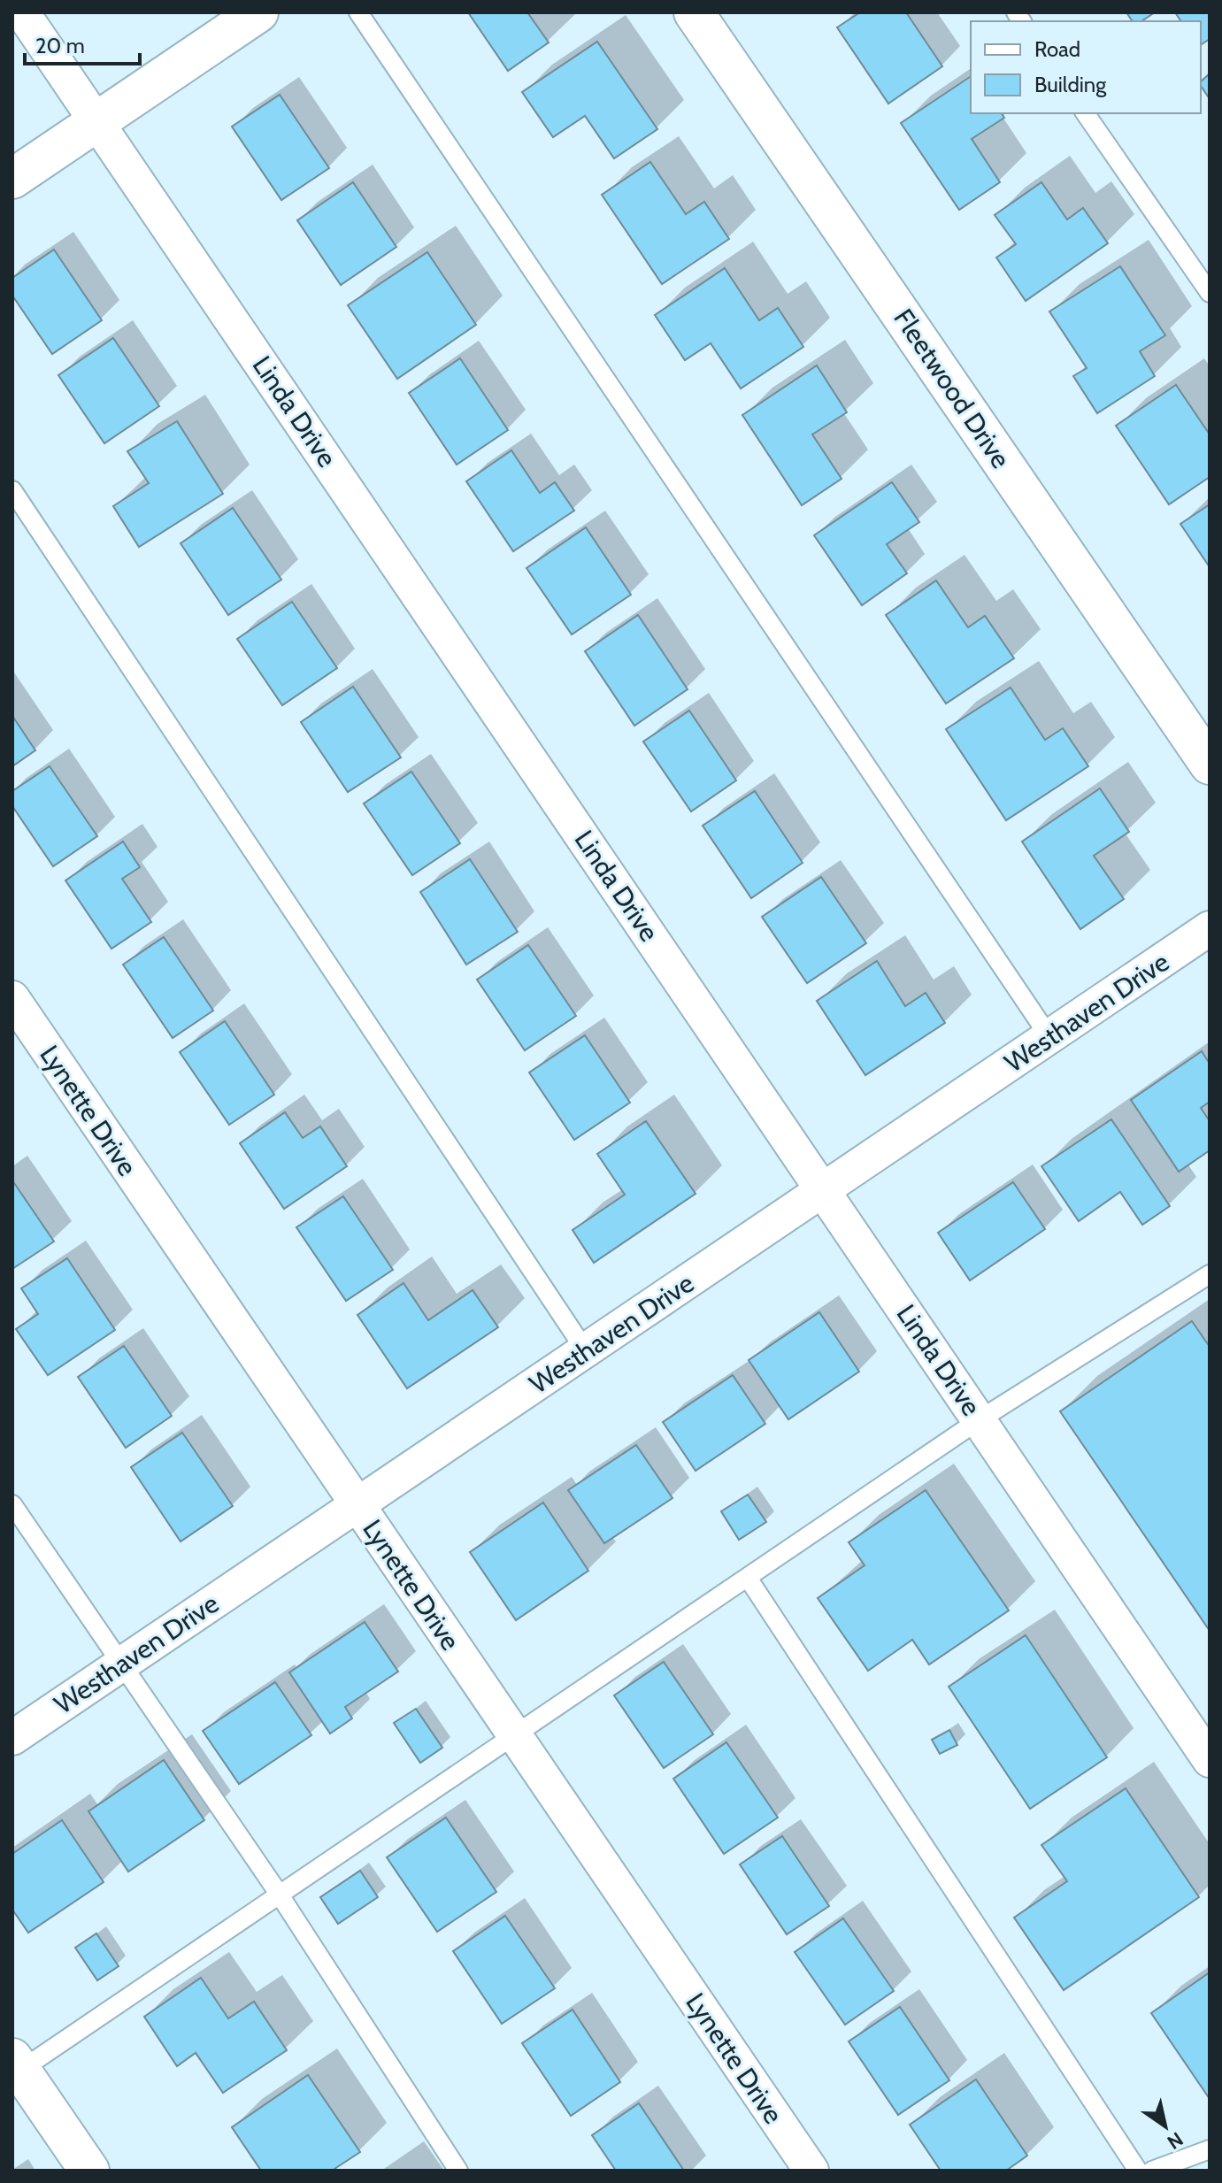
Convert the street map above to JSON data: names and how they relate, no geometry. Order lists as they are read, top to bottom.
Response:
{
  "streets": {
    "street": [
      "Fleetwood Drive",
      "Linda Drive",
      "Westhaven Drive",
      "Lynette Drive"
    ]
  },
  "crossings": [
    ["Linda Drive", "Westhaven Drive"],
    ["Westhaven Drive", "Lynette Drive"]
  ],
  "legend": ["Road", "Building"],
  "scale_bar": "20 m",
  "north": "bottom right"
}
